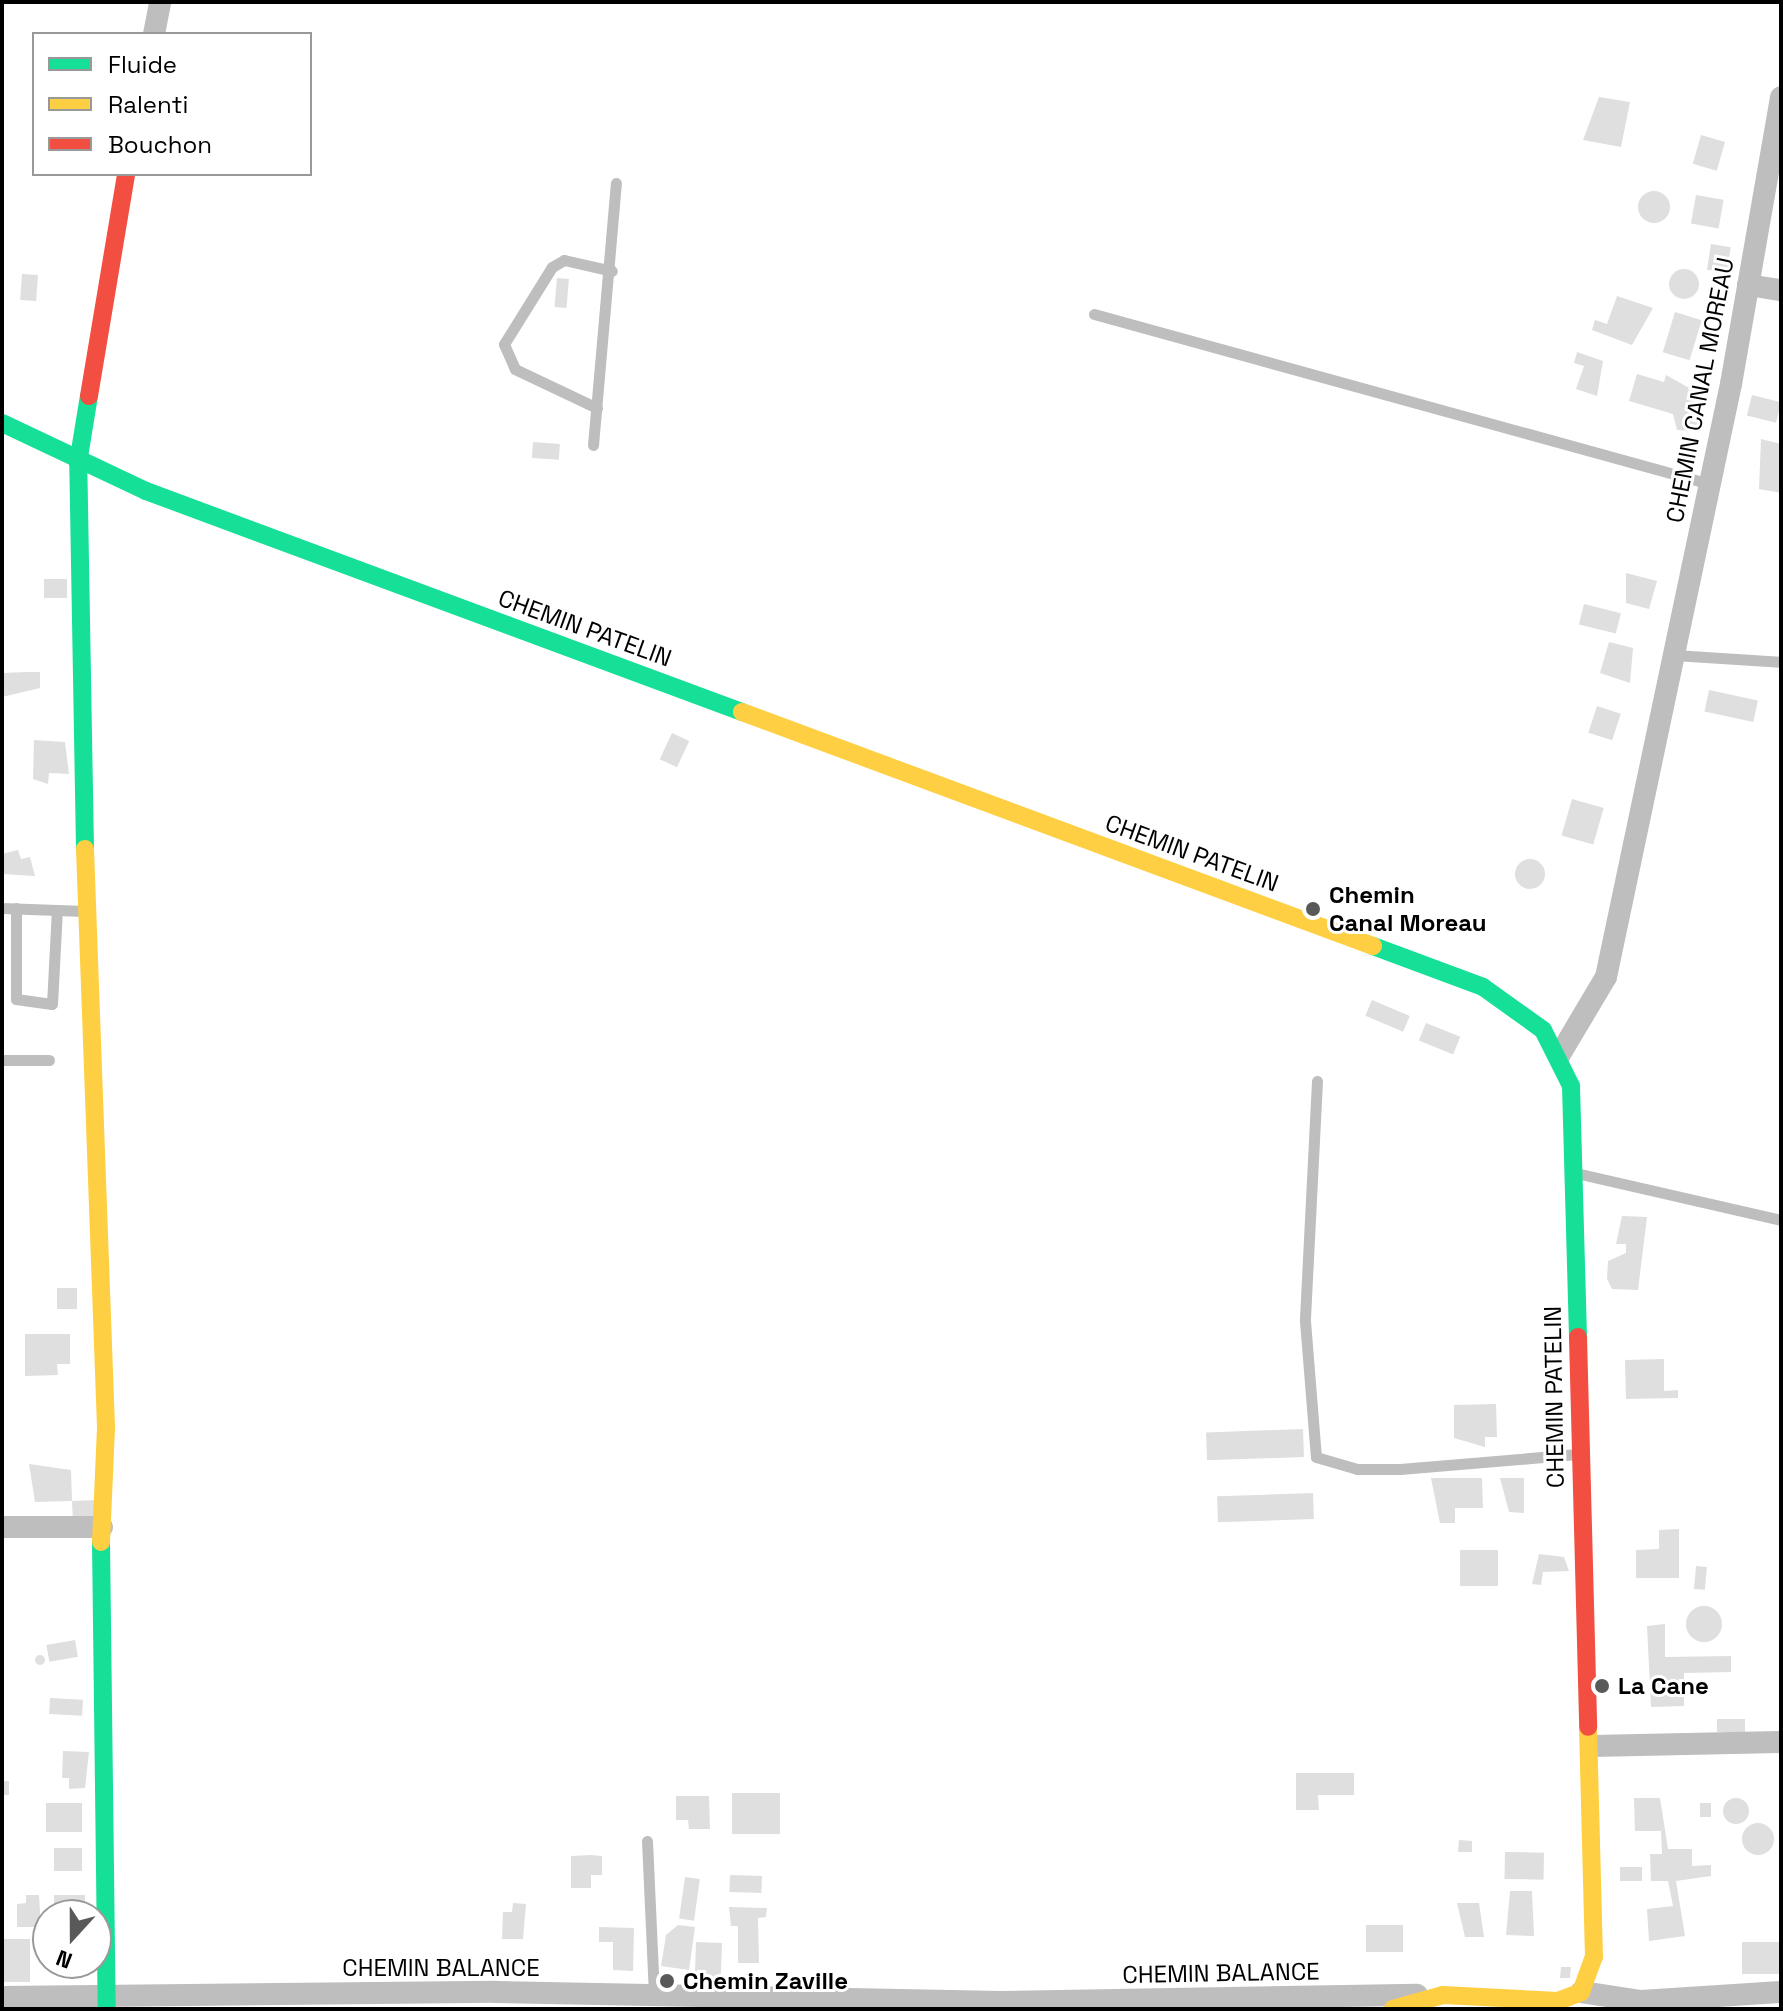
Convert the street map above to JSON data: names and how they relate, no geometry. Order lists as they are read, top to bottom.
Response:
{
  "streets": {
    "main road": ["CHEMIN PATELIN"],
    "street": ["CHEMIN CANAL MOREAU", "CHEMIN BALANCE"]
  },
  "crossings": [
    ["CHEMIN CANAL MOREAU", "CHEMIN PATELIN"]
  ],
  "places": ["Chemin Canal Moreau", "La Cane", "Chemin Zaville"],
  "legend": ["Fluide", "Ralenti", "Bouchon"],
  "north": "bottom"
}
